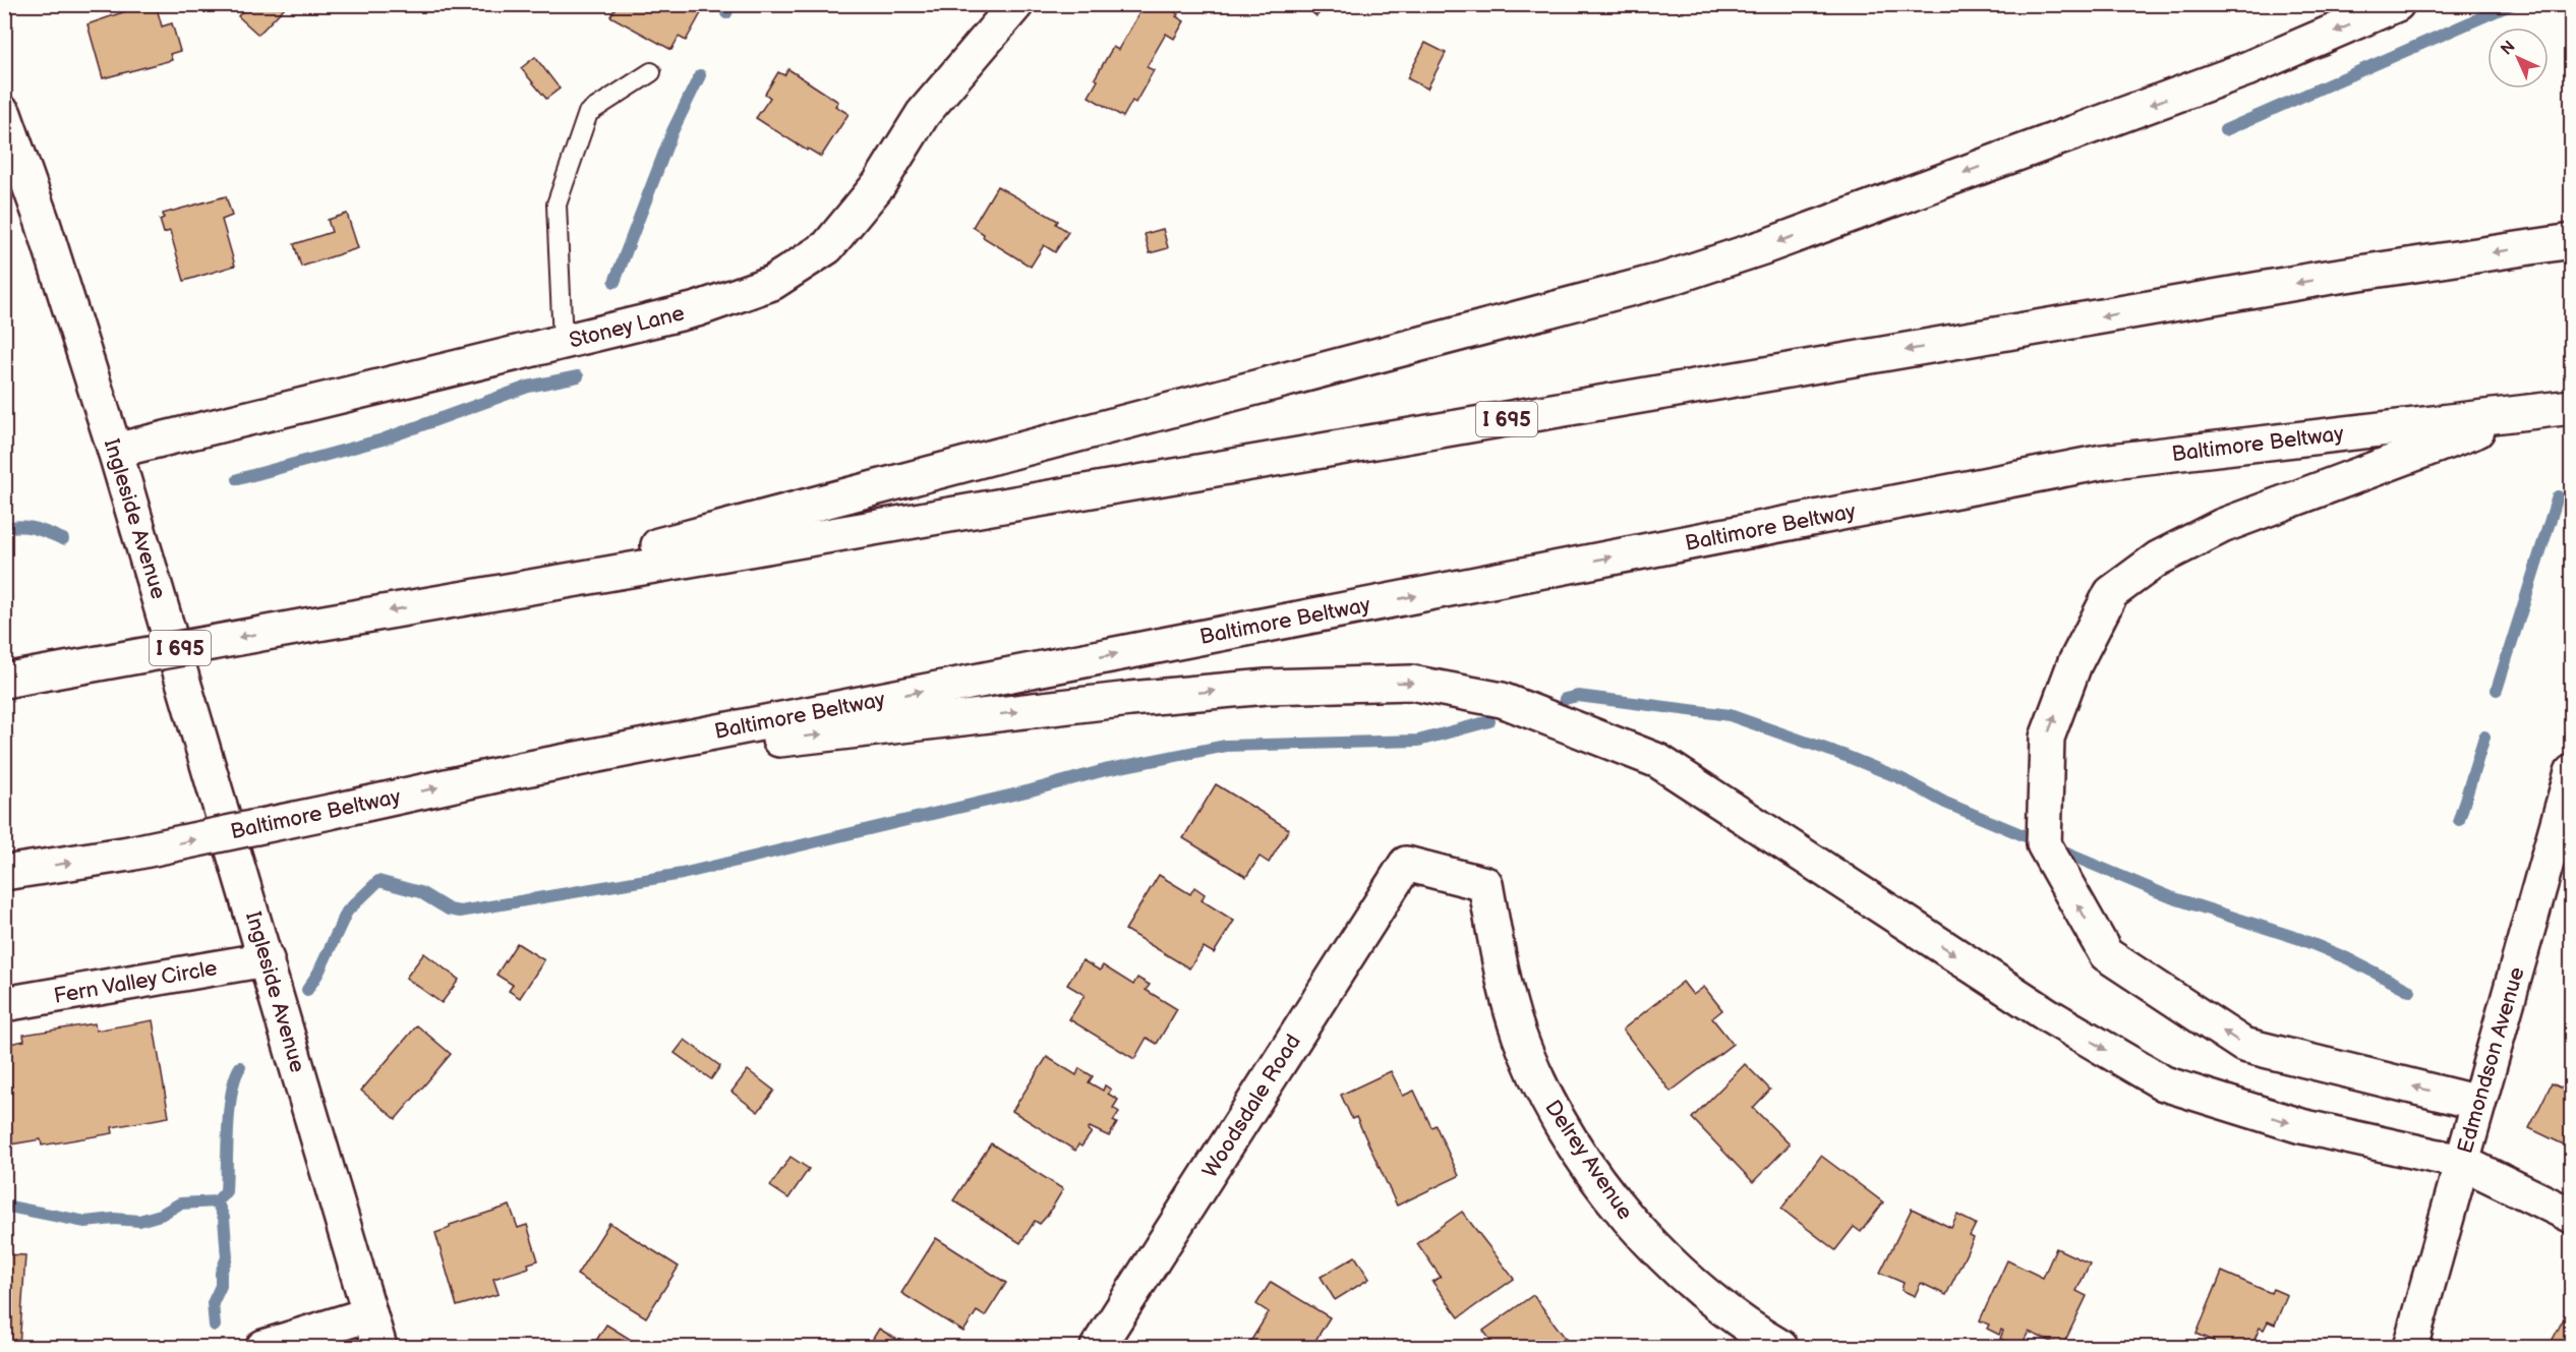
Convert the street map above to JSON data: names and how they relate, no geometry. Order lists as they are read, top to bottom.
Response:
{
  "streets": {
    "main road": [
      "Stoney Lane",
      "I 695",
      "Baltimore Beltway",
      "Ingleside Avenue",
      "Fern Valley Circle",
      "Edmondson Avenue",
      "Woodsdale Road",
      "Delrey Avenue"
    ]
  },
  "crossings": [
    ["Stoney Lane", "Ingleside Avenue"],
    ["Ingleside Avenue", "Fern Valley Circle"],
    ["Woodsdale Road", "Delrey Avenue"]
  ],
  "north": "top left"
}
